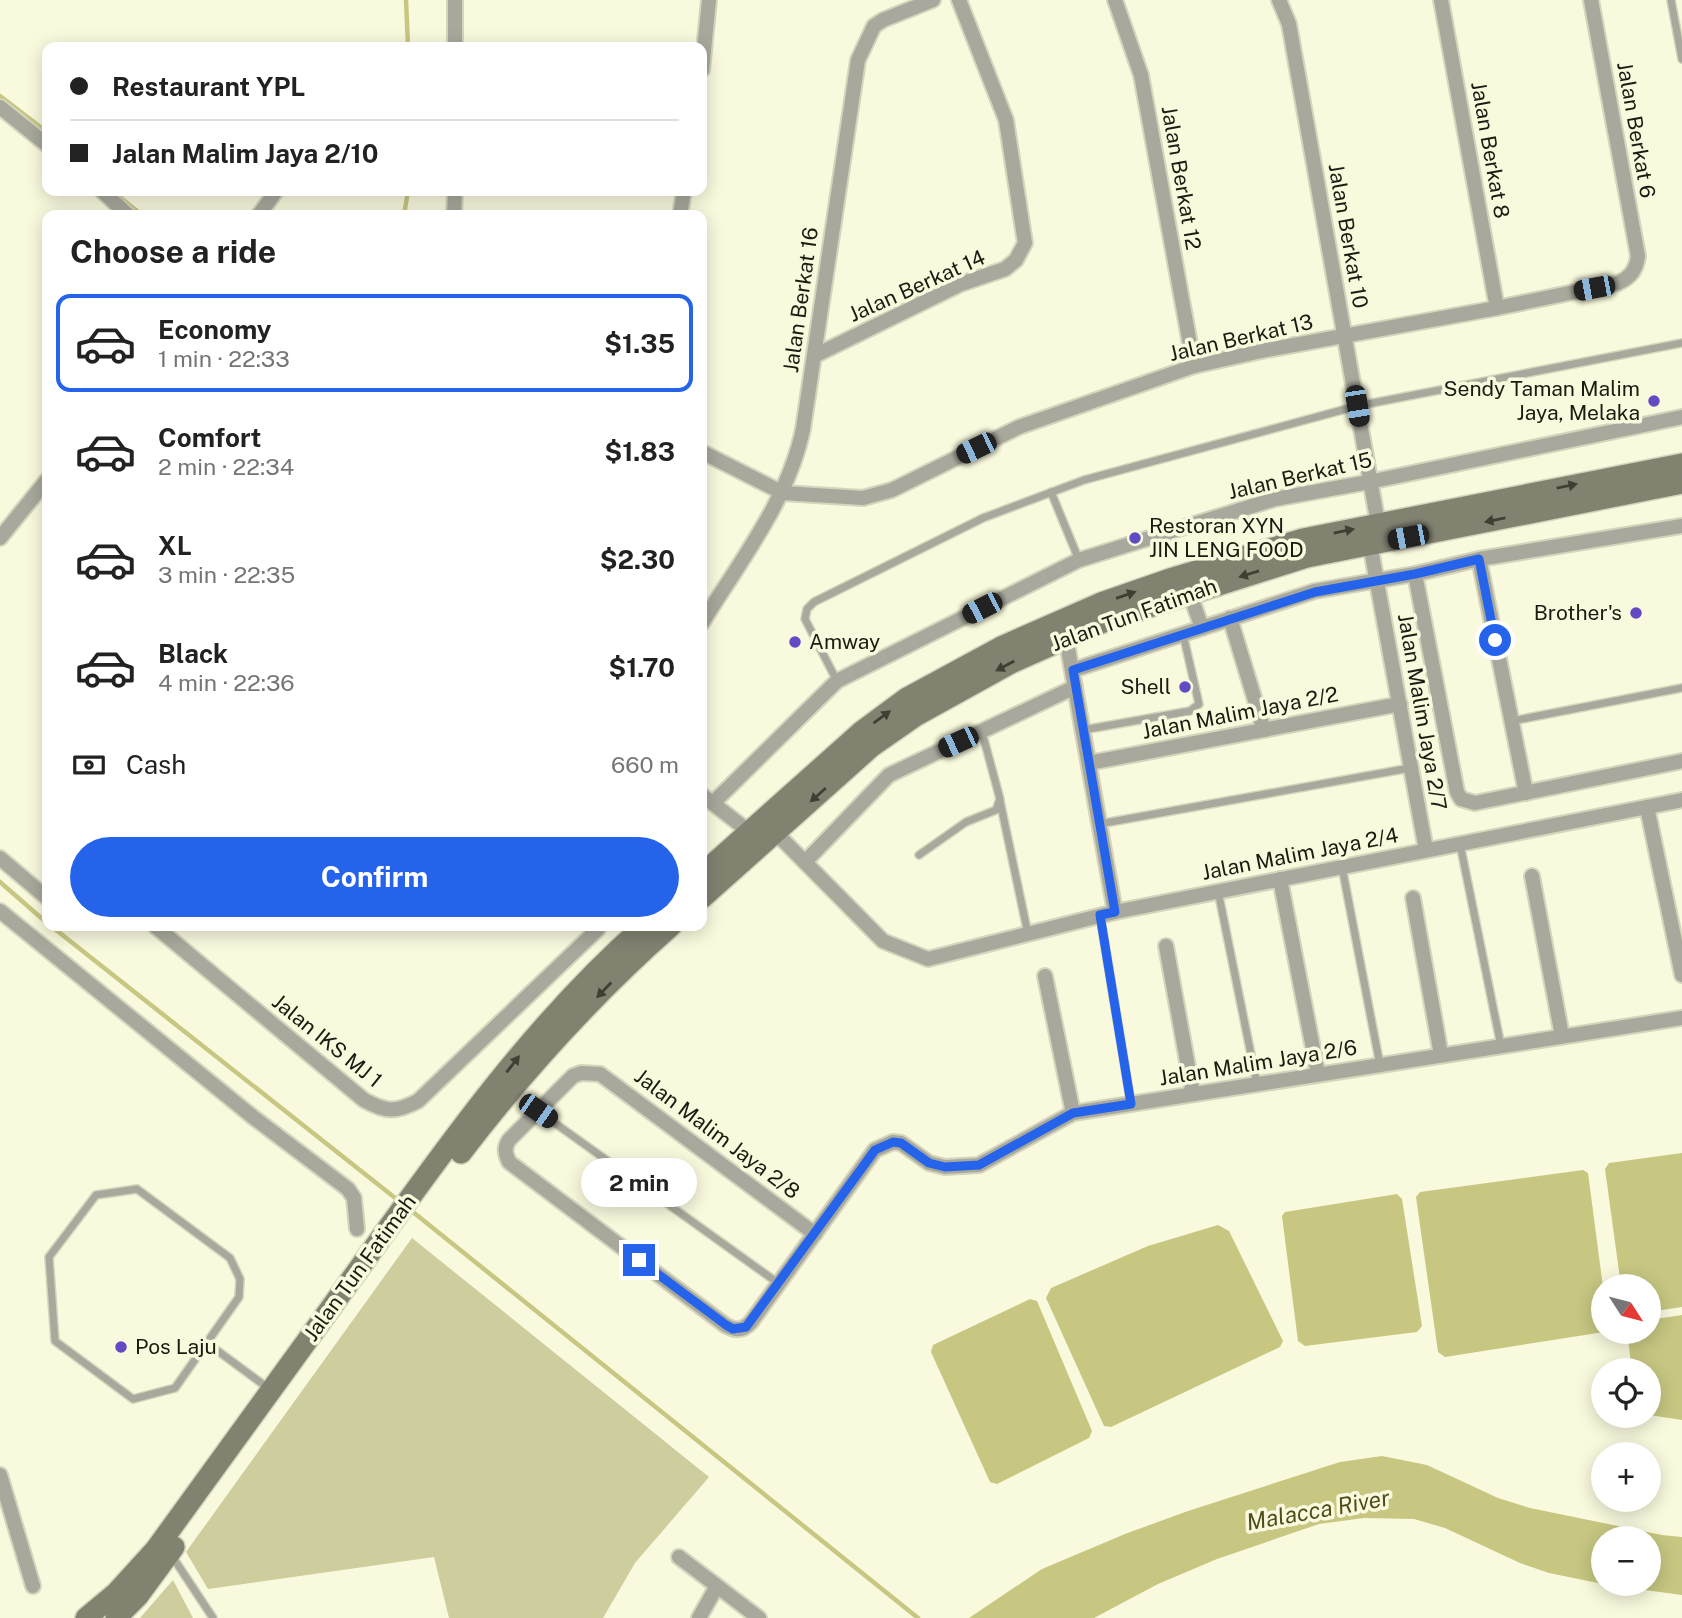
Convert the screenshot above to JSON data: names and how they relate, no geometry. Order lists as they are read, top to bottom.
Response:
{
  "streets": {
    "main road": ["Jalan Tun Fatimah"],
    "street": [
      "Jalan Berkat 6",
      "Jalan Berkat 8",
      "Jalan Berkat 12",
      "Jalan Berkat 10",
      "Jalan Berkat 14",
      "Jalan Berkat 16",
      "Jalan Berkat 13",
      "Jalan Berkat 15",
      "Jalan Malim Jaya 2/7",
      "Jalan Malim Jaya 2/2",
      "Jalan Malim Jaya 2/4",
      "Jalan IKS MJ 1",
      "Jalan Malim Jaya 2/6",
      "Jalan Malim Jaya 2/8"
    ]
  },
  "crossings": [
    ["Jalan Berkat 6", "Jalan Berkat 13"],
    ["Jalan Berkat 8", "Jalan Berkat 13"],
    ["Jalan Berkat 12", "Jalan Berkat 13"],
    ["Jalan Berkat 10", "Jalan Berkat 13"],
    ["Jalan Berkat 10", "Jalan Berkat 15"],
    ["Jalan Berkat 10", "Jalan Tun Fatimah"],
    ["Jalan Berkat 14", "Jalan Berkat 16"],
    ["Jalan Berkat 16", "Jalan Berkat 13"],
    ["Jalan Tun Fatimah", "Jalan Malim Jaya 2/7"],
    ["Jalan Malim Jaya 2/7", "Jalan Malim Jaya 2/2"],
    ["Jalan Malim Jaya 2/7", "Jalan Malim Jaya 2/4"],
    ["Jalan Malim Jaya 2/6", "Jalan Malim Jaya 2/8"]
  ],
  "water": ["Malacca River"],
  "places": [
    "Sendy Taman Malim Jaya, Melaka",
    "Restoran XYN JIN LENG FOOD",
    "Brother's",
    "Amway",
    "Shell",
    "Pos Laju"
  ],
  "north": "bottom right",
  "page": {
    "banner": ["Restaurant YPL", "Jalan Malim Jaya 2/10"],
    "heading": "Choose a ride",
    "list": [
      {
        "name": "Economy",
        "note": "1 min · 22:33",
        "value": "$1.35"
      },
      {
        "name": "Comfort",
        "note": "2 min · 22:34",
        "value": "$1.83"
      },
      {
        "name": "XL",
        "note": "3 min · 22:35",
        "value": "$2.30"
      },
      {
        "name": "Black",
        "note": "4 min · 22:36",
        "value": "$1.70"
      }
    ],
    "pay": ["Cash", "660 m"],
    "buttons": "Confirm",
    "bubble": "2 min",
    "map_buttons": ["+", "−"]
  }
}
